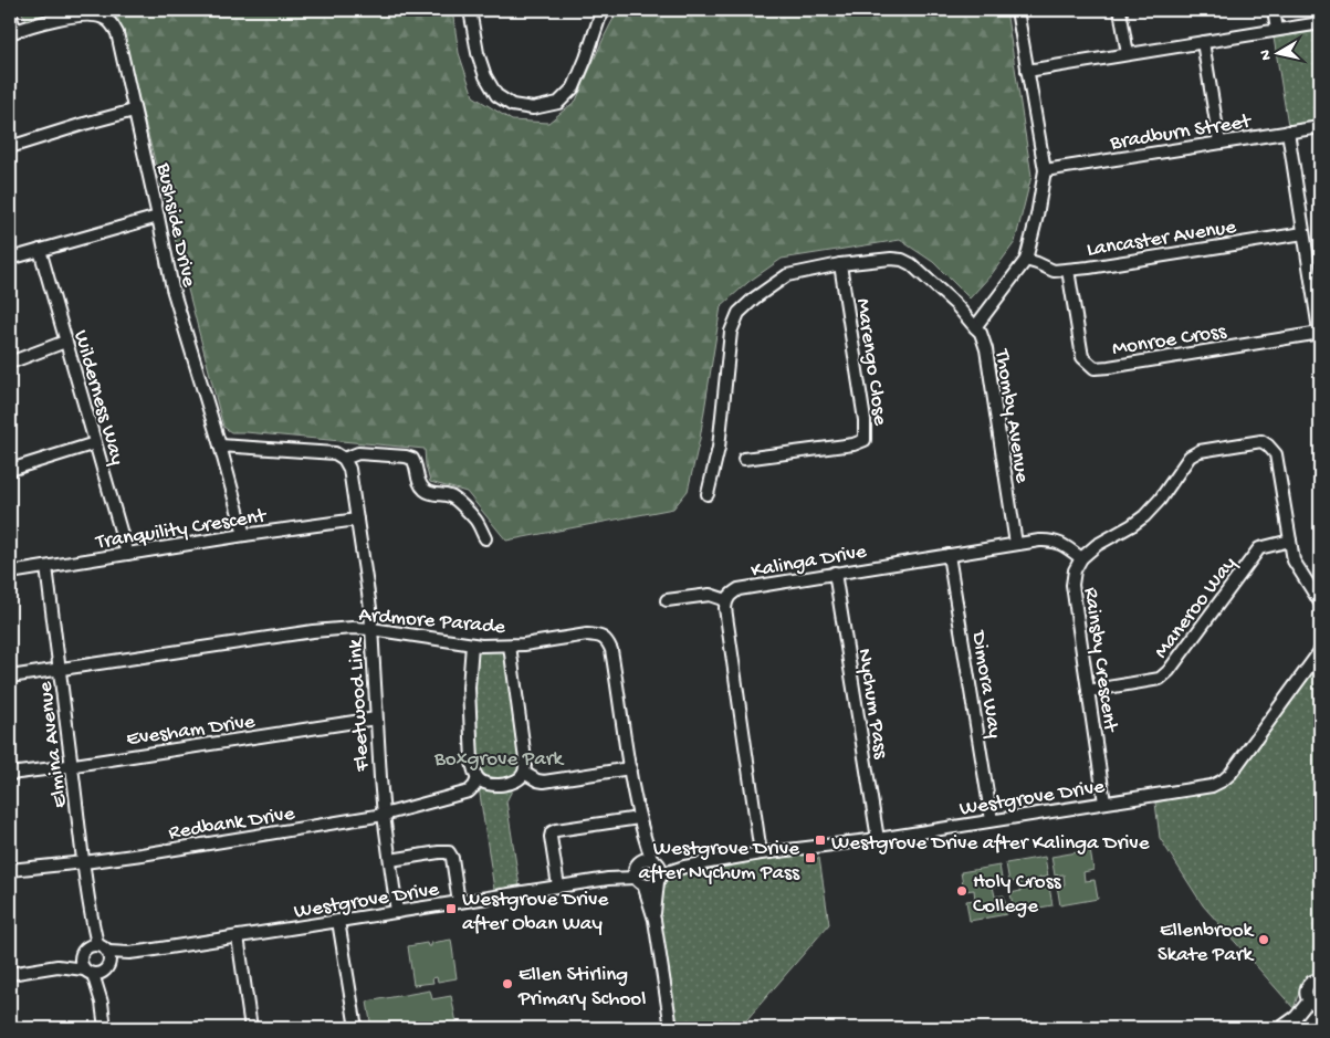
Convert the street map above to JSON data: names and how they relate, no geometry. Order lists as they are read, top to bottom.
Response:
{
  "streets": {
    "street": [
      "Bradburn Street",
      "Bushside Drive",
      "Lancaster Avenue",
      "Monroe Cross",
      "Marengo Close",
      "Wilderness Way",
      "Thomby Avenue",
      "Tranquility Crescent",
      "Kalinga Drive",
      "Maneroo Way",
      "Ardmore Parade",
      "Rainsby Crescent",
      "Dimora Way",
      "Nychum Pass",
      "Fleetwood Link",
      "Evesham Drive",
      "Elmina Avenue",
      "Westgrove Drive",
      "Redbank Drive"
    ]
  },
  "crossings": [
    ["Bushside Drive", "Tranquility Crescent"],
    ["Lancaster Avenue", "Monroe Cross"],
    ["Marengo Close", "Thomby Avenue"],
    ["Wilderness Way", "Tranquility Crescent"],
    ["Thomby Avenue", "Kalinga Drive"],
    ["Tranquility Crescent", "Fleetwood Link"],
    ["Tranquility Crescent", "Elmina Avenue"],
    ["Kalinga Drive", "Rainsby Crescent"],
    ["Kalinga Drive", "Dimora Way"],
    ["Kalinga Drive", "Nychum Pass"],
    ["Maneroo Way", "Rainsby Crescent"],
    ["Ardmore Parade", "Fleetwood Link"],
    ["Ardmore Parade", "Elmina Avenue"],
    ["Ardmore Parade", "Westgrove Drive"],
    ["Rainsby Crescent", "Westgrove Drive"],
    ["Dimora Way", "Westgrove Drive"],
    ["Nychum Pass", "Westgrove Drive"],
    ["Fleetwood Link", "Evesham Drive"],
    ["Fleetwood Link", "Westgrove Drive"],
    ["Fleetwood Link", "Redbank Drive"],
    ["Evesham Drive", "Elmina Avenue"],
    ["Elmina Avenue", "Westgrove Drive"],
    ["Elmina Avenue", "Redbank Drive"]
  ],
  "parks": ["Boxgrove Park"],
  "places": {
    "transit": ["Westgrove Drive after Kalinga Drive", "Westgrove Drive after Nychum Pass", "Westgrove Drive after Oban Way"],
    "other": ["Holy Cross College", "Ellenbrook Skate Park", "Ellen Stirling Primary School"]
  },
  "north": "left"
}
